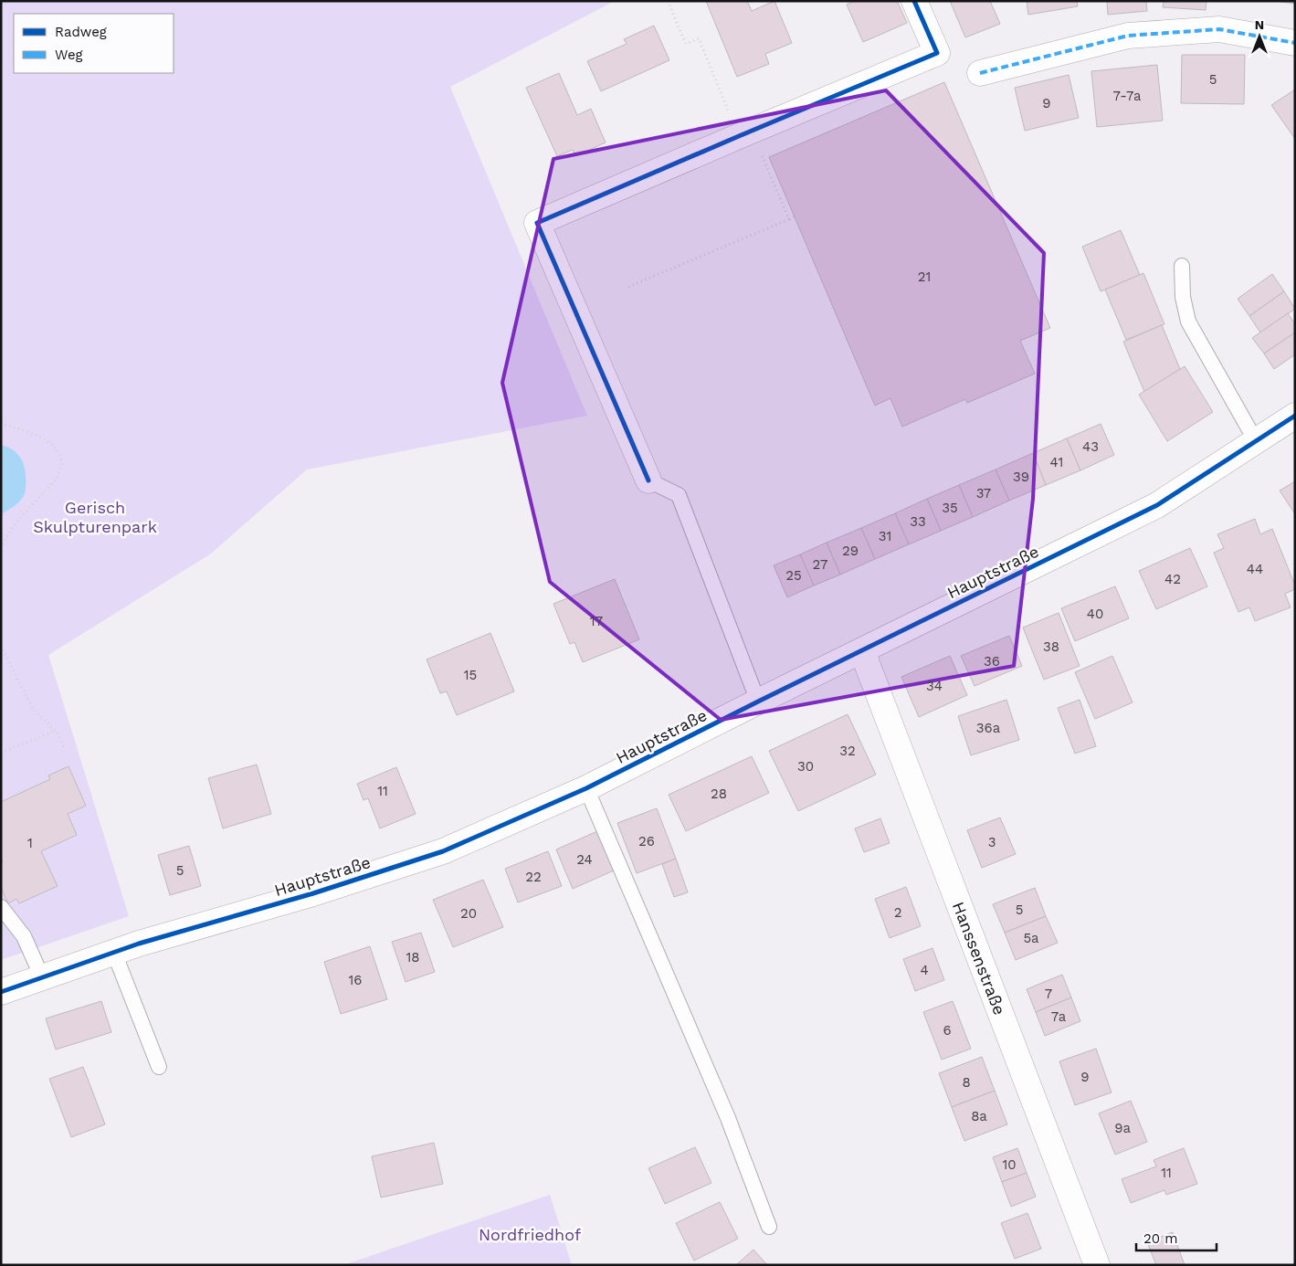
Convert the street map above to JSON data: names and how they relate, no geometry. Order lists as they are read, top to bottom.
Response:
{
  "streets": {
    "street": ["Hauptstraße", "Hanssenstraße"]
  },
  "crossings": [
    ["Hauptstraße", "Hanssenstraße"]
  ],
  "parks": ["Gerisch Skulpturenpark", "Nordfriedhof"],
  "house_numbers": [
    "5",
    "7-7a",
    "9",
    "21",
    "43",
    "41",
    "39",
    "37",
    "35",
    "33",
    "31",
    "29",
    "27",
    "44",
    "25",
    "42",
    "40",
    "17",
    "38",
    "36",
    "15",
    "34",
    "36a",
    "32",
    "30",
    "11",
    "28",
    "26",
    "3",
    "1",
    "24",
    "5",
    "22",
    "5",
    "2",
    "20",
    "5a",
    "18",
    "4",
    "16",
    "7",
    "7a",
    "6",
    "9",
    "8",
    "8a",
    "9a",
    "10",
    "11"
  ],
  "legend": ["Radweg", "Weg"],
  "scale_bar": "20 m",
  "north": "top"
}
